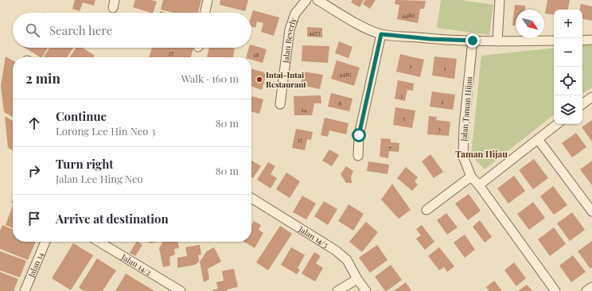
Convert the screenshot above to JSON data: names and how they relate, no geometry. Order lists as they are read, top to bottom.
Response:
{
  "streets": {
    "street": [
      "Jalan Beverly",
      "Jalan Taman Hijau",
      "Jalan 14/3",
      "Jalan 14",
      "Jalan 14/2"
    ]
  },
  "districts": ["Taman Hijau"],
  "places": ["Intai-Intai Restaurant"],
  "house_numbers": [
    "4486",
    "4473",
    "27",
    "18",
    "1",
    "1",
    "4465",
    "3",
    "2",
    "8",
    "14",
    "5",
    "3",
    "15",
    "7"
  ],
  "north": "bottom right",
  "page": {
    "map_buttons": ["+", "−"],
    "search": "Search here",
    "heading": ["2 min", "Walk · 160 m"],
    "list": [
      ["Continue", "Lorong Lee Hin Neo 3", "80 m"],
      ["Turn right", "Jalan Lee Hing Neo", "80 m"],
      "Arrive at destination"
    ]
  }
}
